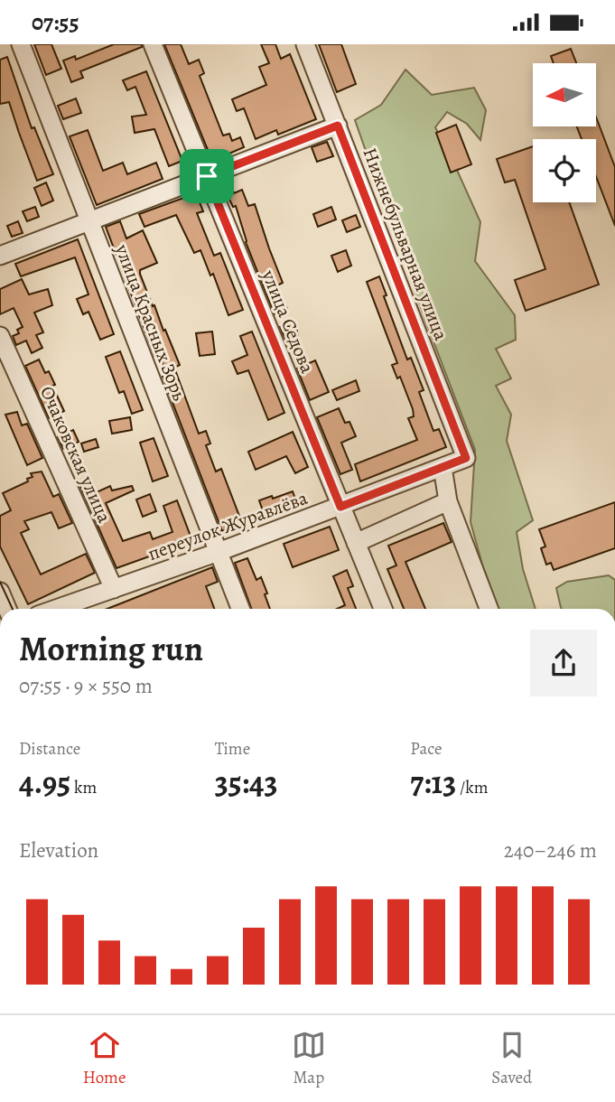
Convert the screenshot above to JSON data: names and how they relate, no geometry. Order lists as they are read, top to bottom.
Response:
{
  "streets": {
    "street": [
      "Нижнебульварная улица",
      "улица Седова",
      "улица Красных Зорь",
      "Очаковская улица",
      "переулок Журавлёва"
    ]
  },
  "crossings": [
    ["Нижнебульварная улица", "переулок Журавлёва"],
    ["улица Седова", "переулок Журавлёва"],
    ["улица Красных Зорь", "переулок Журавлёва"],
    ["Очаковская улица", "переулок Журавлёва"]
  ],
  "north": "left",
  "page": {
    "status": "07:55",
    "heading": ["Morning run", "07:55 · 9 × 550 m"],
    "stats": [
      ["Distance", "4.95 km"],
      ["Time", "35:43"],
      ["Pace", "7:13 /km"]
    ],
    "chart": ["Elevation", "240–246 m"],
    "tabs": ["Home", "Map", "Saved"]
  }
}
